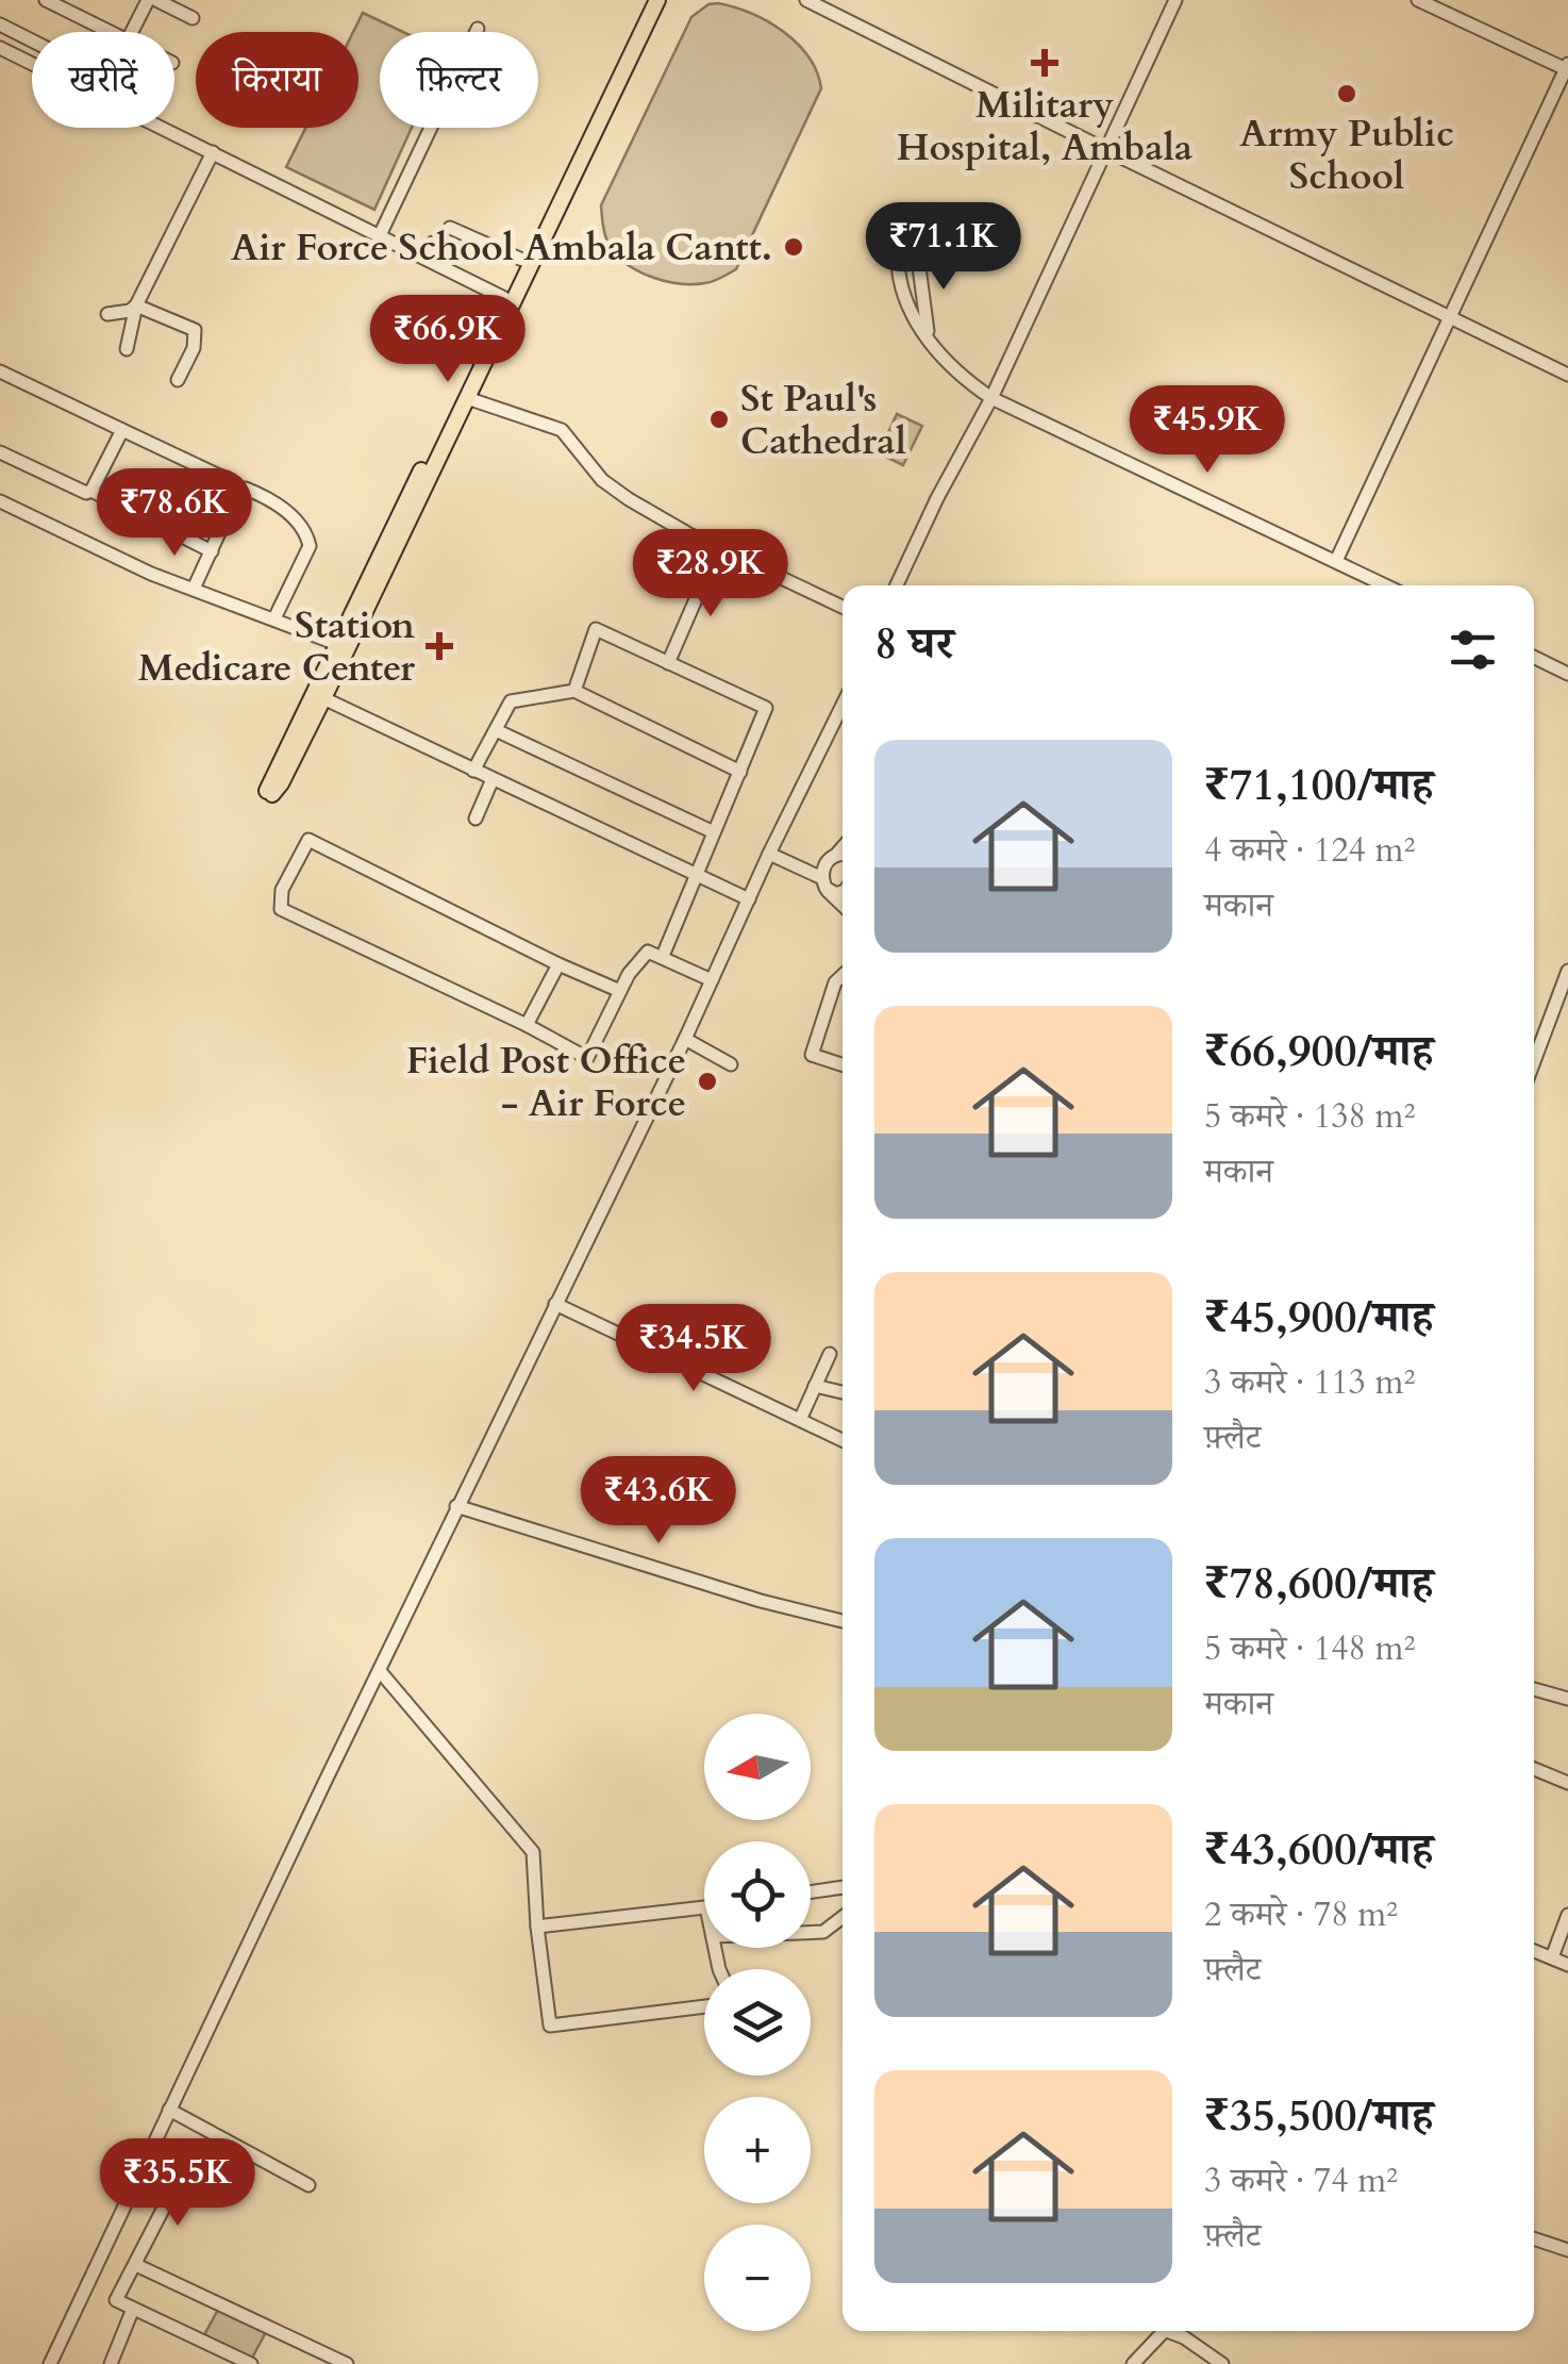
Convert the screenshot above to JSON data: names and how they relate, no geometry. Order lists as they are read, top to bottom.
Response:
{
  "places": {
    "health": ["Military Hospital, Ambala", "Station Medicare Center"],
    "other": [
      "Army Public School",
      "Air Force School Ambala Cantt.",
      "St Paul's Cathedral",
      "Field Post Office - Air Force"
    ]
  },
  "north": "left",
  "page": {
    "chip": ["खरीदें", "किराया", "फ़िल्टर"],
    "price": [
      "₹71.1K",
      "₹66.9K",
      "₹45.9K",
      "₹78.6K",
      "₹28.9K",
      "₹34.5K",
      "₹43.6K",
      "₹35.5K"
    ],
    "heading": "8 घर",
    "list": [
      {
        "name": "₹71,100/माह",
        "note": "4 कमरे · 124 m² · मकान"
      },
      {
        "name": "₹66,900/माह",
        "note": "5 कमरे · 138 m² · मकान"
      },
      {
        "name": "₹45,900/माह",
        "note": "3 कमरे · 113 m² · फ़्लैट"
      },
      {
        "name": "₹78,600/माह",
        "note": "5 कमरे · 148 m² · मकान"
      },
      {
        "name": "₹43,600/माह",
        "note": "2 कमरे · 78 m² · फ़्लैट"
      },
      {
        "name": "₹35,500/माह",
        "note": "3 कमरे · 74 m² · फ़्लैट"
      }
    ],
    "map_buttons": ["+", "−"]
  }
}
